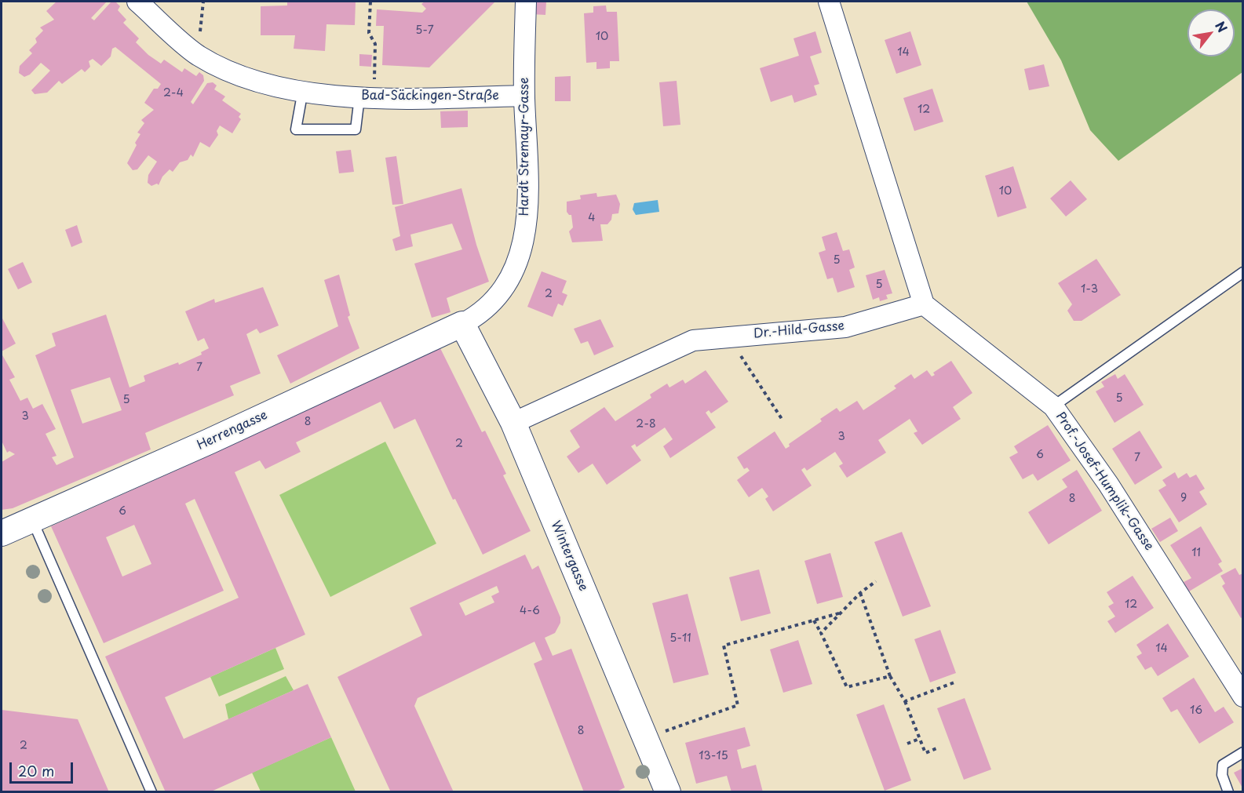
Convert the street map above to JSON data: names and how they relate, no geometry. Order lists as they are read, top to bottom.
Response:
{
  "streets": {
    "street": [
      "Bad-Säckingen-Straße",
      "Hardt Stremayr-Gasse",
      "Dr.-Hild-Gasse",
      "Herrengasse",
      "Prof.-Josef-Humplik-Gasse",
      "Wintergasse"
    ]
  },
  "crossings": [
    ["Bad-Säckingen-Straße", "Hardt Stremayr-Gasse"],
    ["Hardt Stremayr-Gasse", "Herrengasse"],
    ["Hardt Stremayr-Gasse", "Wintergasse"],
    ["Dr.-Hild-Gasse", "Prof.-Josef-Humplik-Gasse"],
    ["Dr.-Hild-Gasse", "Wintergasse"],
    ["Herrengasse", "Wintergasse"]
  ],
  "house_numbers": [
    "5-7",
    "10",
    "14",
    "2-4",
    "12",
    "10",
    "4",
    "5",
    "5",
    "1-3",
    "2",
    "7",
    "5",
    "5",
    "3",
    "8",
    "2-8",
    "3",
    "2",
    "6",
    "7",
    "9",
    "8",
    "6",
    "11",
    "12",
    "4-6",
    "5-11",
    "14",
    "16",
    "8",
    "2",
    "13-15"
  ],
  "scale_bar": "20 m",
  "north": "top right"
}
